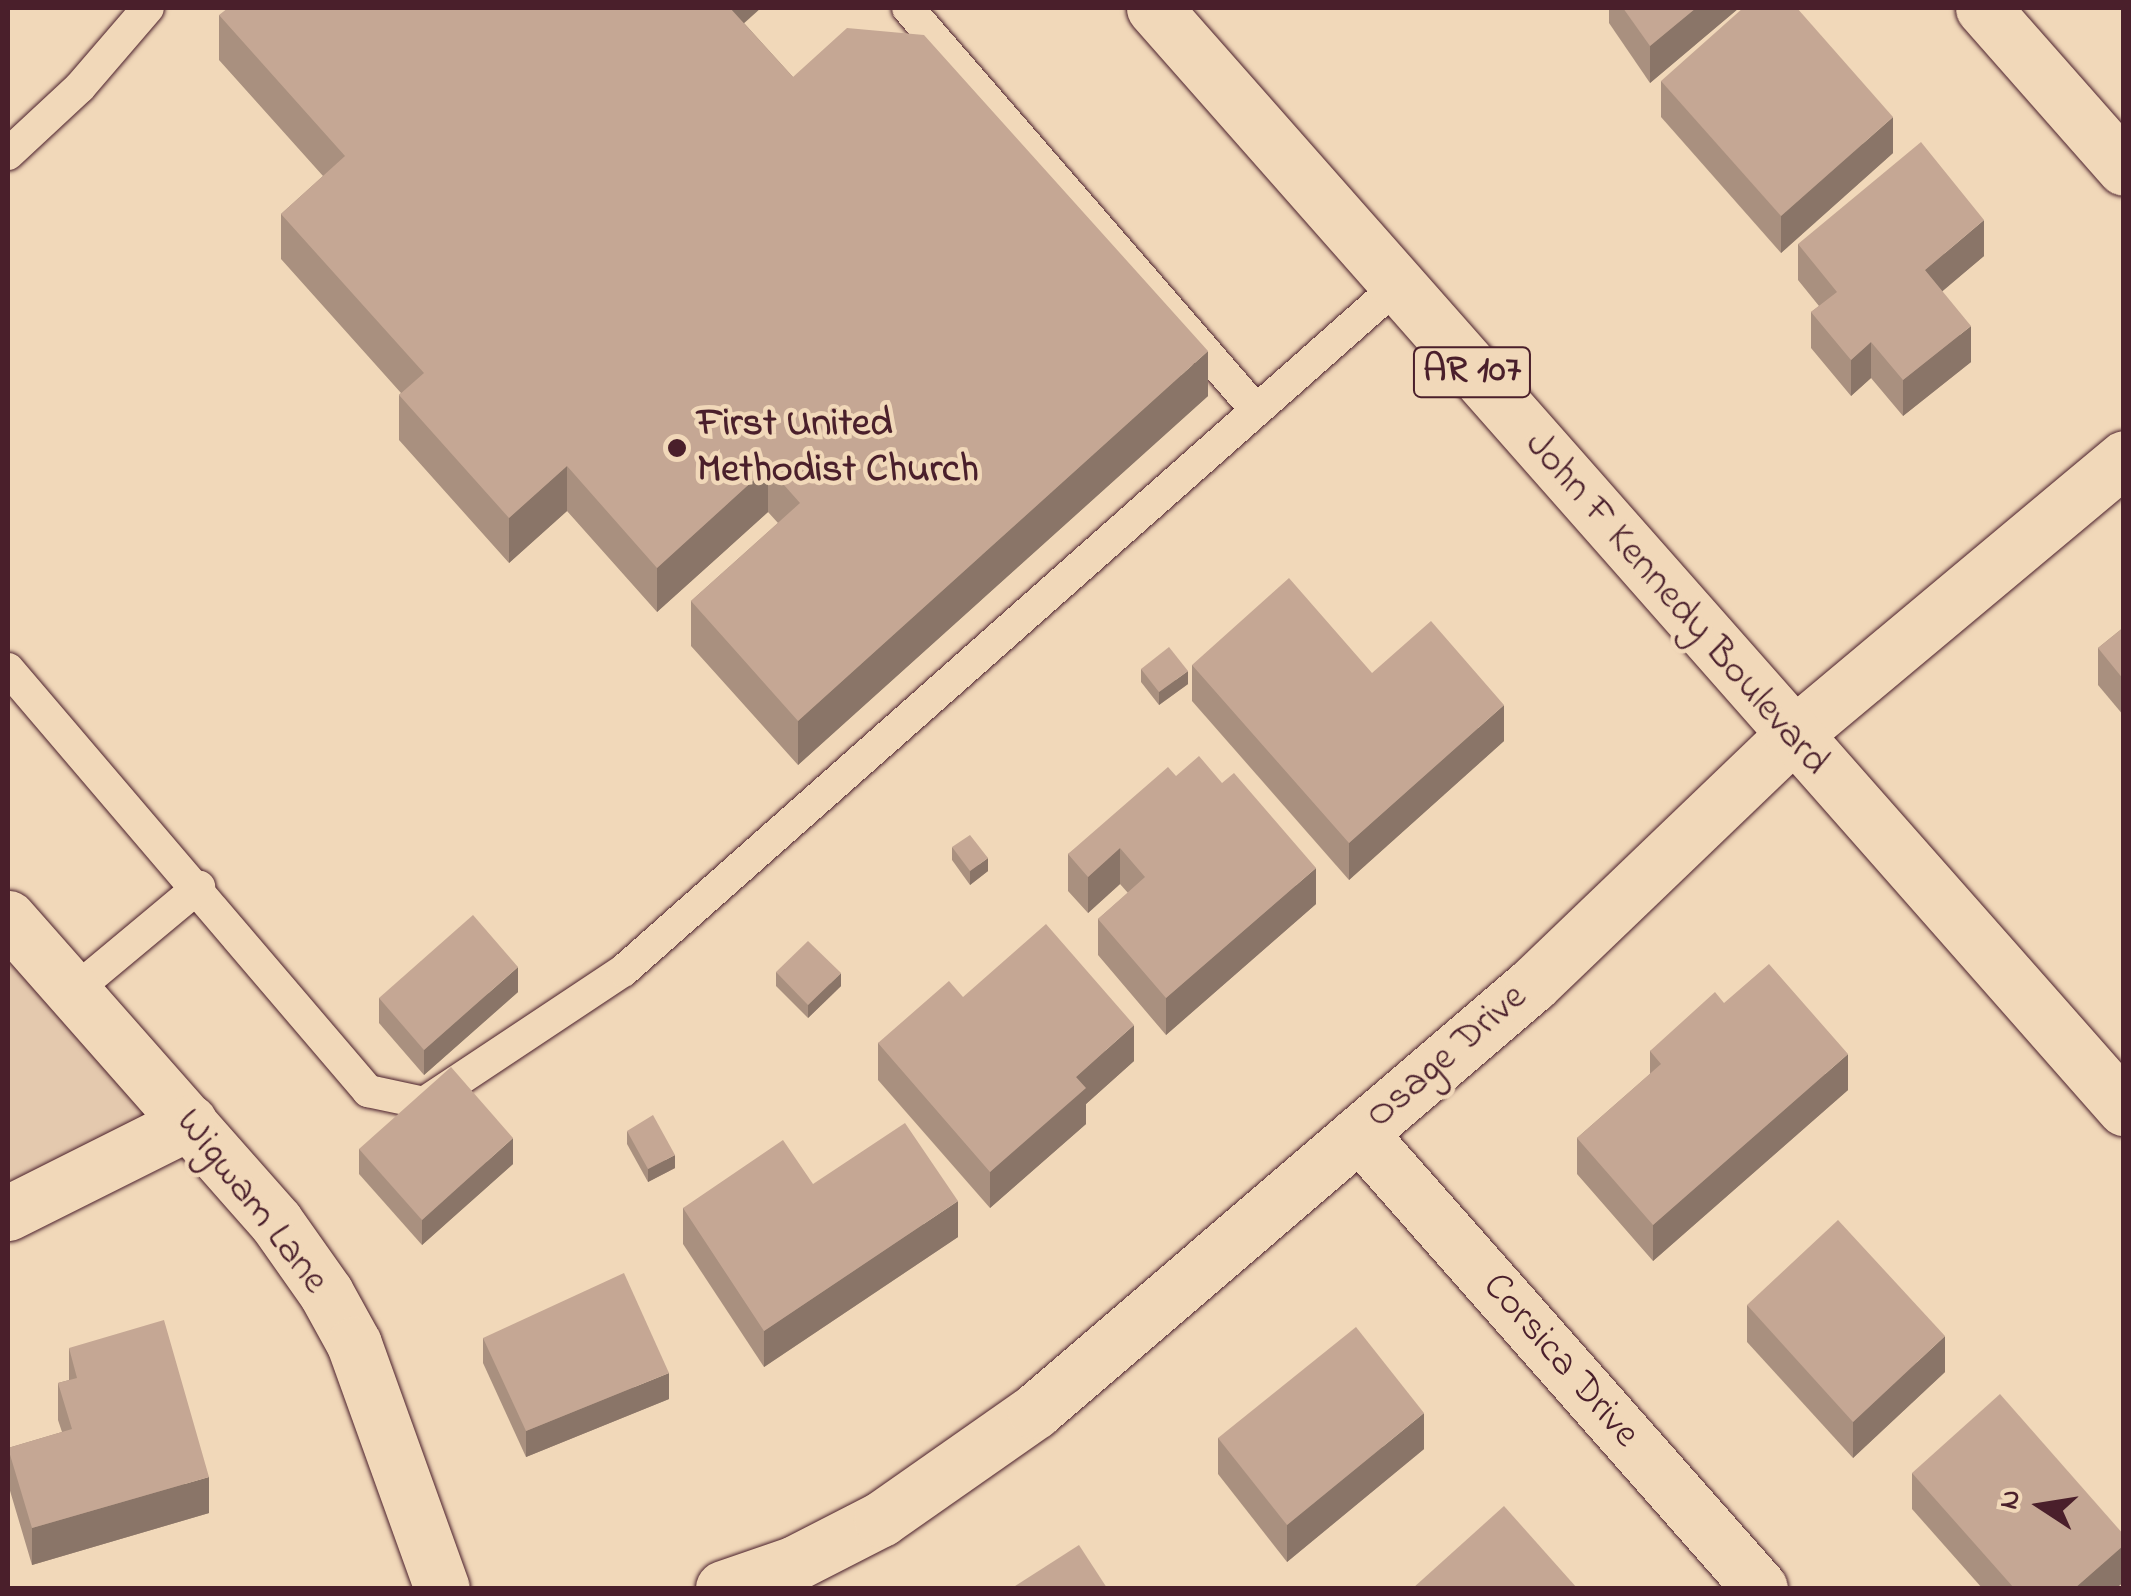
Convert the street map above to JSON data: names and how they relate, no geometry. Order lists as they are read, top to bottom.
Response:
{
  "streets": {
    "street": [
      "AR 107",
      "John F Kennedy Boulevard",
      "Osage Drive",
      "Wigwam Lane",
      "Corsica Drive"
    ]
  },
  "crossings": [
    ["John F Kennedy Boulevard", "Osage Drive"],
    ["Osage Drive", "Corsica Drive"]
  ],
  "places": ["First United Methodist Church"],
  "north": "left"
}
